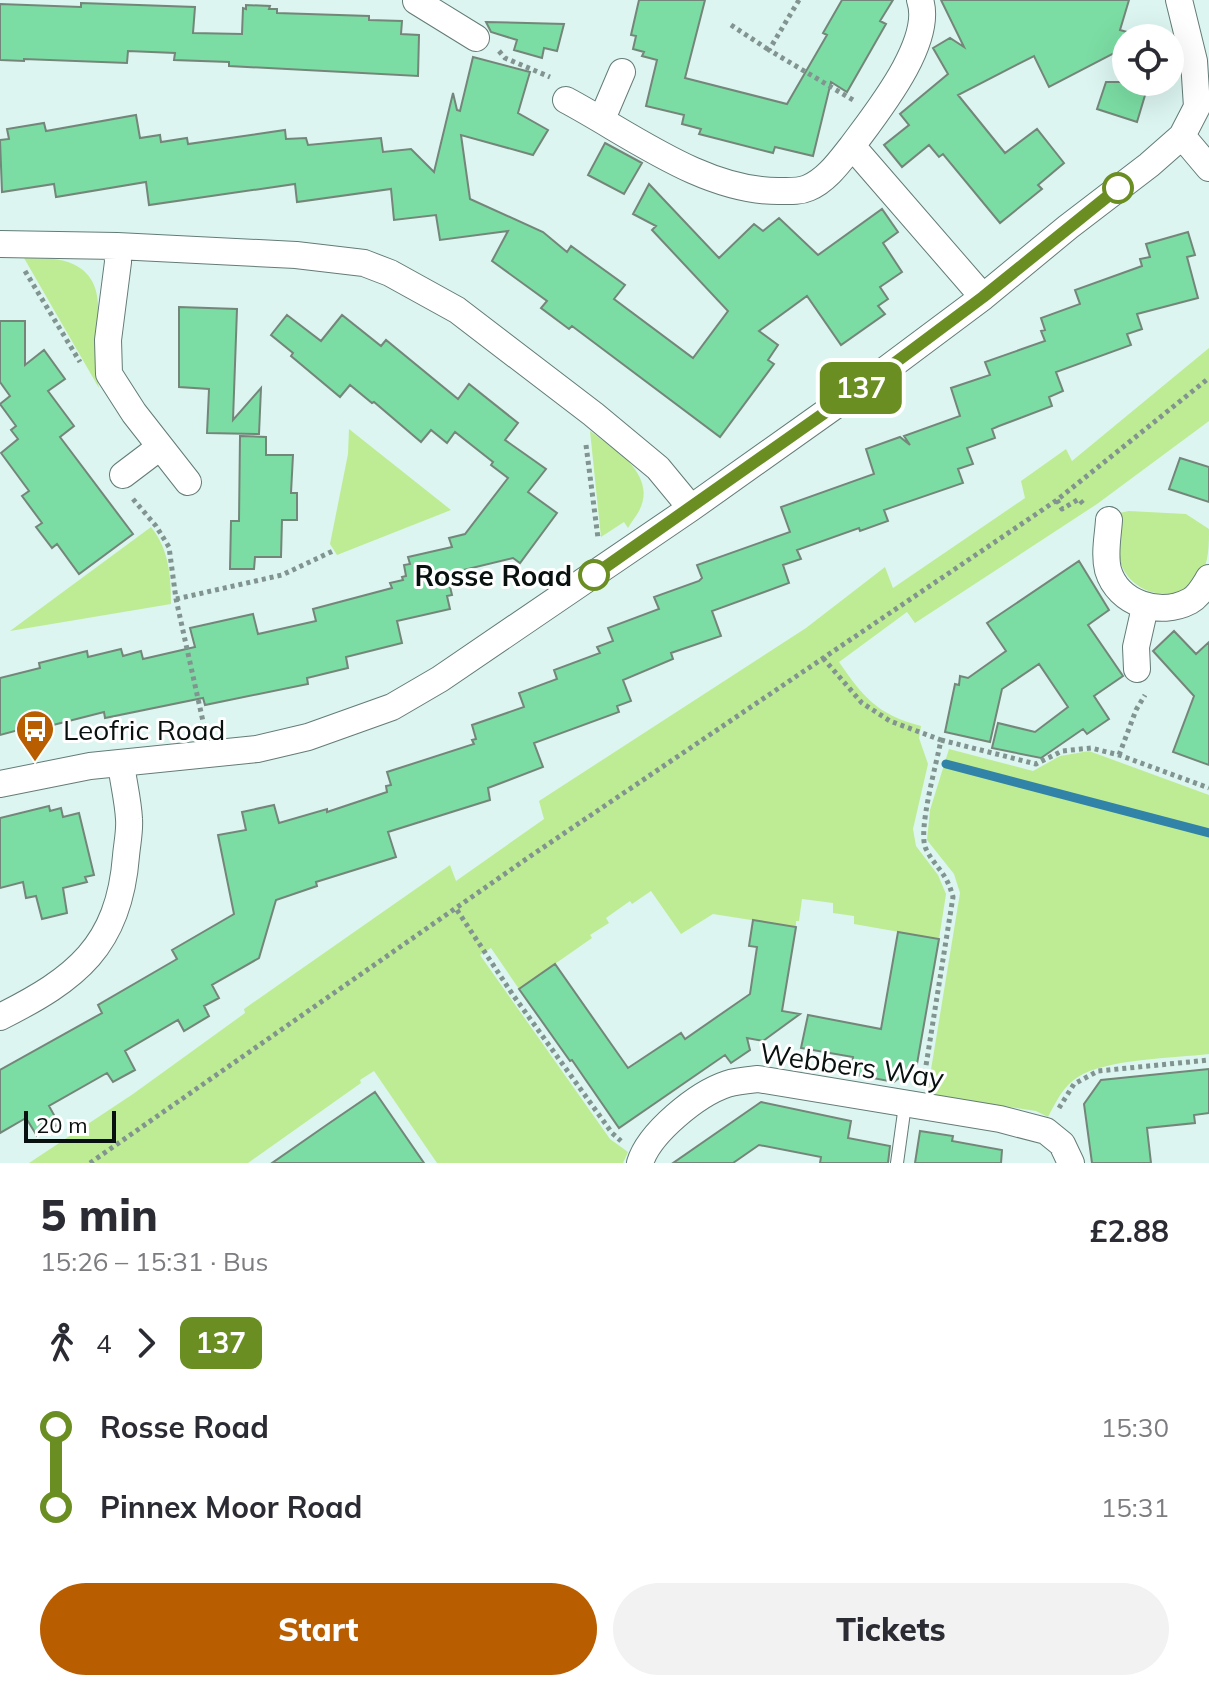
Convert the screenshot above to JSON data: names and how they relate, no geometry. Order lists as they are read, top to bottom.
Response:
{
  "streets": {
    "street": ["Webbers Way"]
  },
  "places": {
    "other": ["Rosse Road"],
    "bus stop": ["Leofric Road"]
  },
  "lines": ["bus line 137"],
  "scale_bar": "20 m",
  "page": {
    "on_map": "137",
    "scale": "20 m",
    "heading": ["5 min", "15:26 – 15:31 · Bus", "£2.88"],
    "legs": ["4", "137"],
    "list": [
      {
        "name": "Rosse Road",
        "value": "15:30"
      },
      {
        "name": "Pinnex Moor Road",
        "value": "15:31"
      }
    ],
    "buttons": ["Start", "Tickets"]
  }
}
